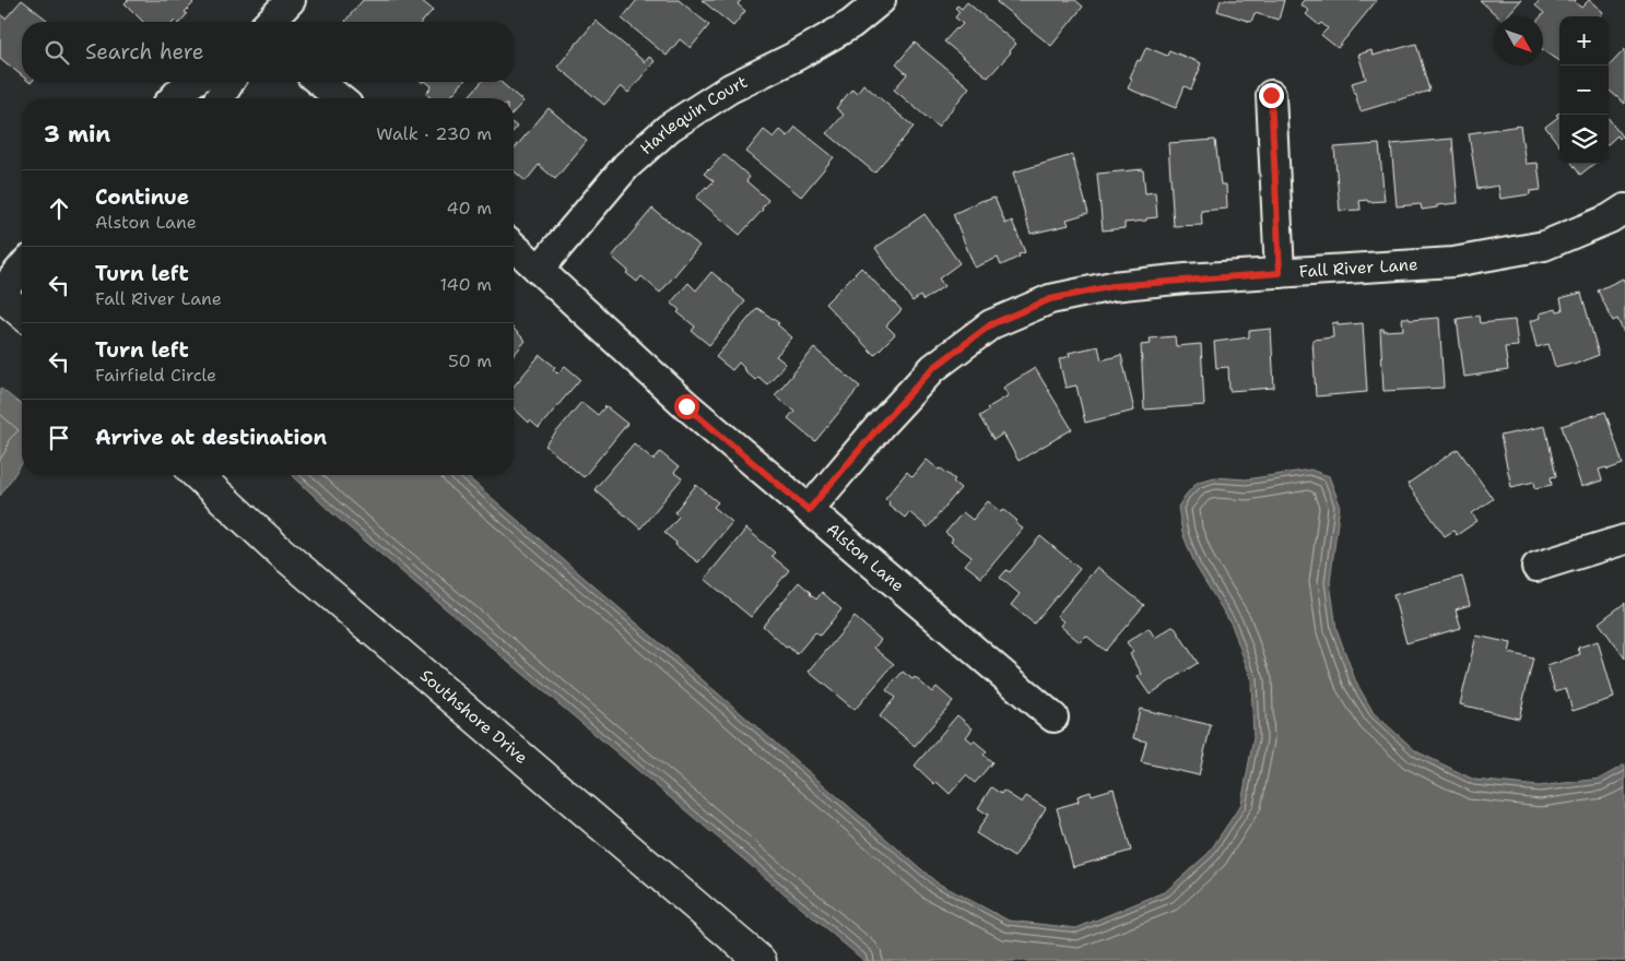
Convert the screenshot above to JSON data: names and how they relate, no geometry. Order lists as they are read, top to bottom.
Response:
{
  "streets": {
    "street": [
      "Harlequin Court",
      "Fall River Lane",
      "Alston Lane",
      "Southshore Drive"
    ]
  },
  "crossings": [
    ["Harlequin Court", "Alston Lane"],
    ["Fall River Lane", "Alston Lane"]
  ],
  "north": "bottom right",
  "page": {
    "map_buttons": ["+", "−"],
    "search": "Search here",
    "heading": ["3 min", "Walk · 230 m"],
    "list": [
      ["Continue", "Alston Lane", "40 m"],
      ["Turn left", "Fall River Lane", "140 m"],
      ["Turn left", "Fairfield Circle", "50 m"],
      "Arrive at destination"
    ]
  }
}
